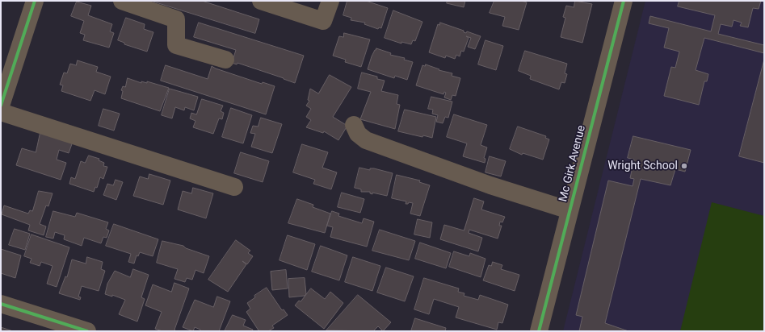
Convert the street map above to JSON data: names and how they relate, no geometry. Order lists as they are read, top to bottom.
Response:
{
  "streets": {
    "street": ["Mc Girk Avenue"]
  },
  "places": ["Wright School"]
}
